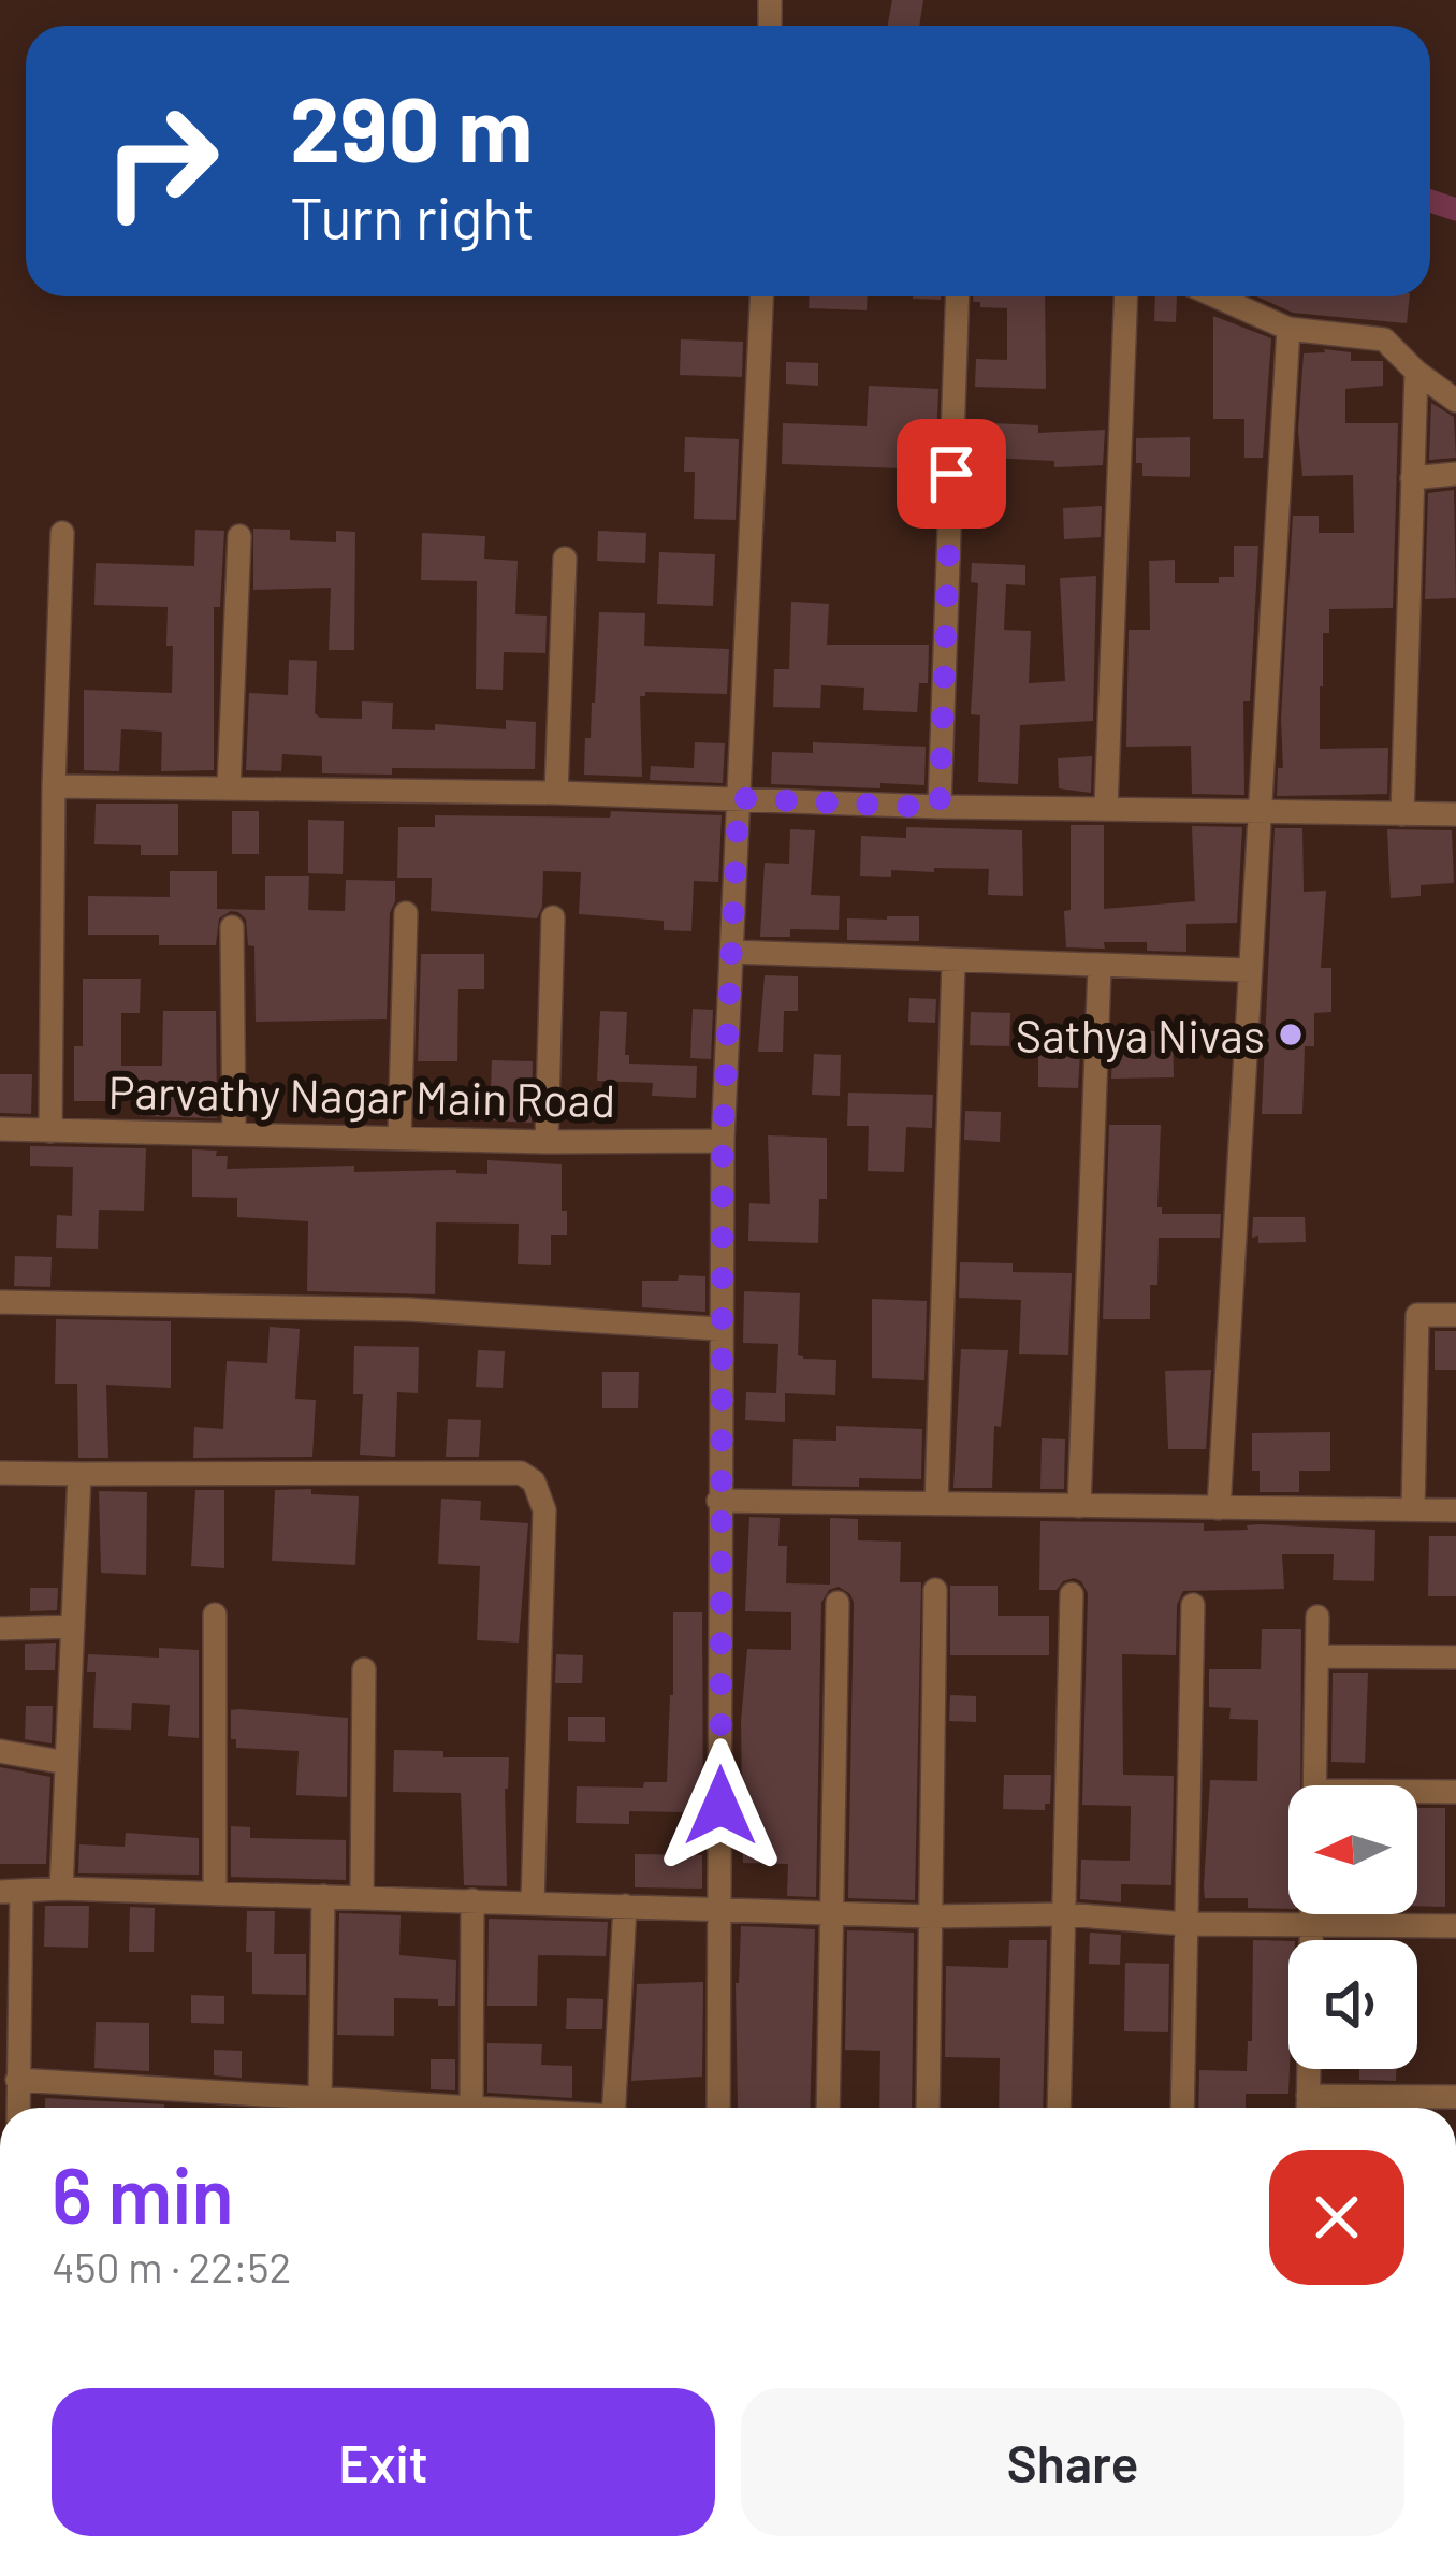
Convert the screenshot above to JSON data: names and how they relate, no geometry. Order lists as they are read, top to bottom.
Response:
{
  "streets": {
    "street": ["Parvathy Nagar Main Road"]
  },
  "places": ["Sathya Nivas"],
  "north": "left",
  "page": {
    "turn": ["290 m", "Turn right"],
    "heading": ["6 min", "450 m · 22:52"],
    "buttons": ["Exit", "Share"]
  }
}
